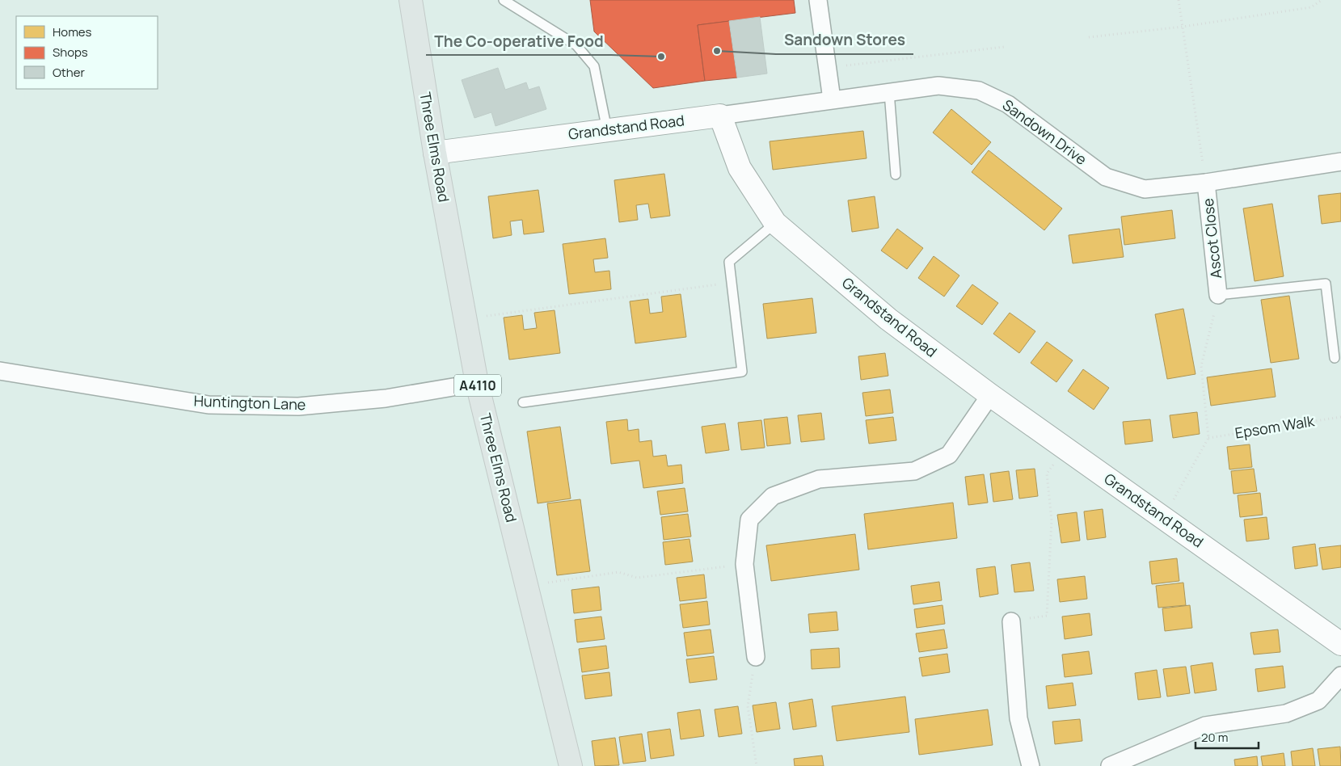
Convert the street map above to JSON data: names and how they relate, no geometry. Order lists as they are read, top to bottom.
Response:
{
  "streets": {
    "main road": ["Three Elms Road", "A4110"],
    "street": [
      "Grandstand Road",
      "Sandown Drive",
      "Ascot Close",
      "Huntington Lane"
    ],
    "path": ["Epsom Walk"]
  },
  "crossings": [
    ["Grandstand Road", "Sandown Drive"],
    ["Grandstand Road", "Three Elms Road"],
    ["Sandown Drive", "Ascot Close"],
    ["Three Elms Road", "Huntington Lane"]
  ],
  "places": ["Sandown Stores", "The Co-operative Food"],
  "legend": ["Homes", "Shops", "Other"],
  "scale_bar": "20 m"
}
